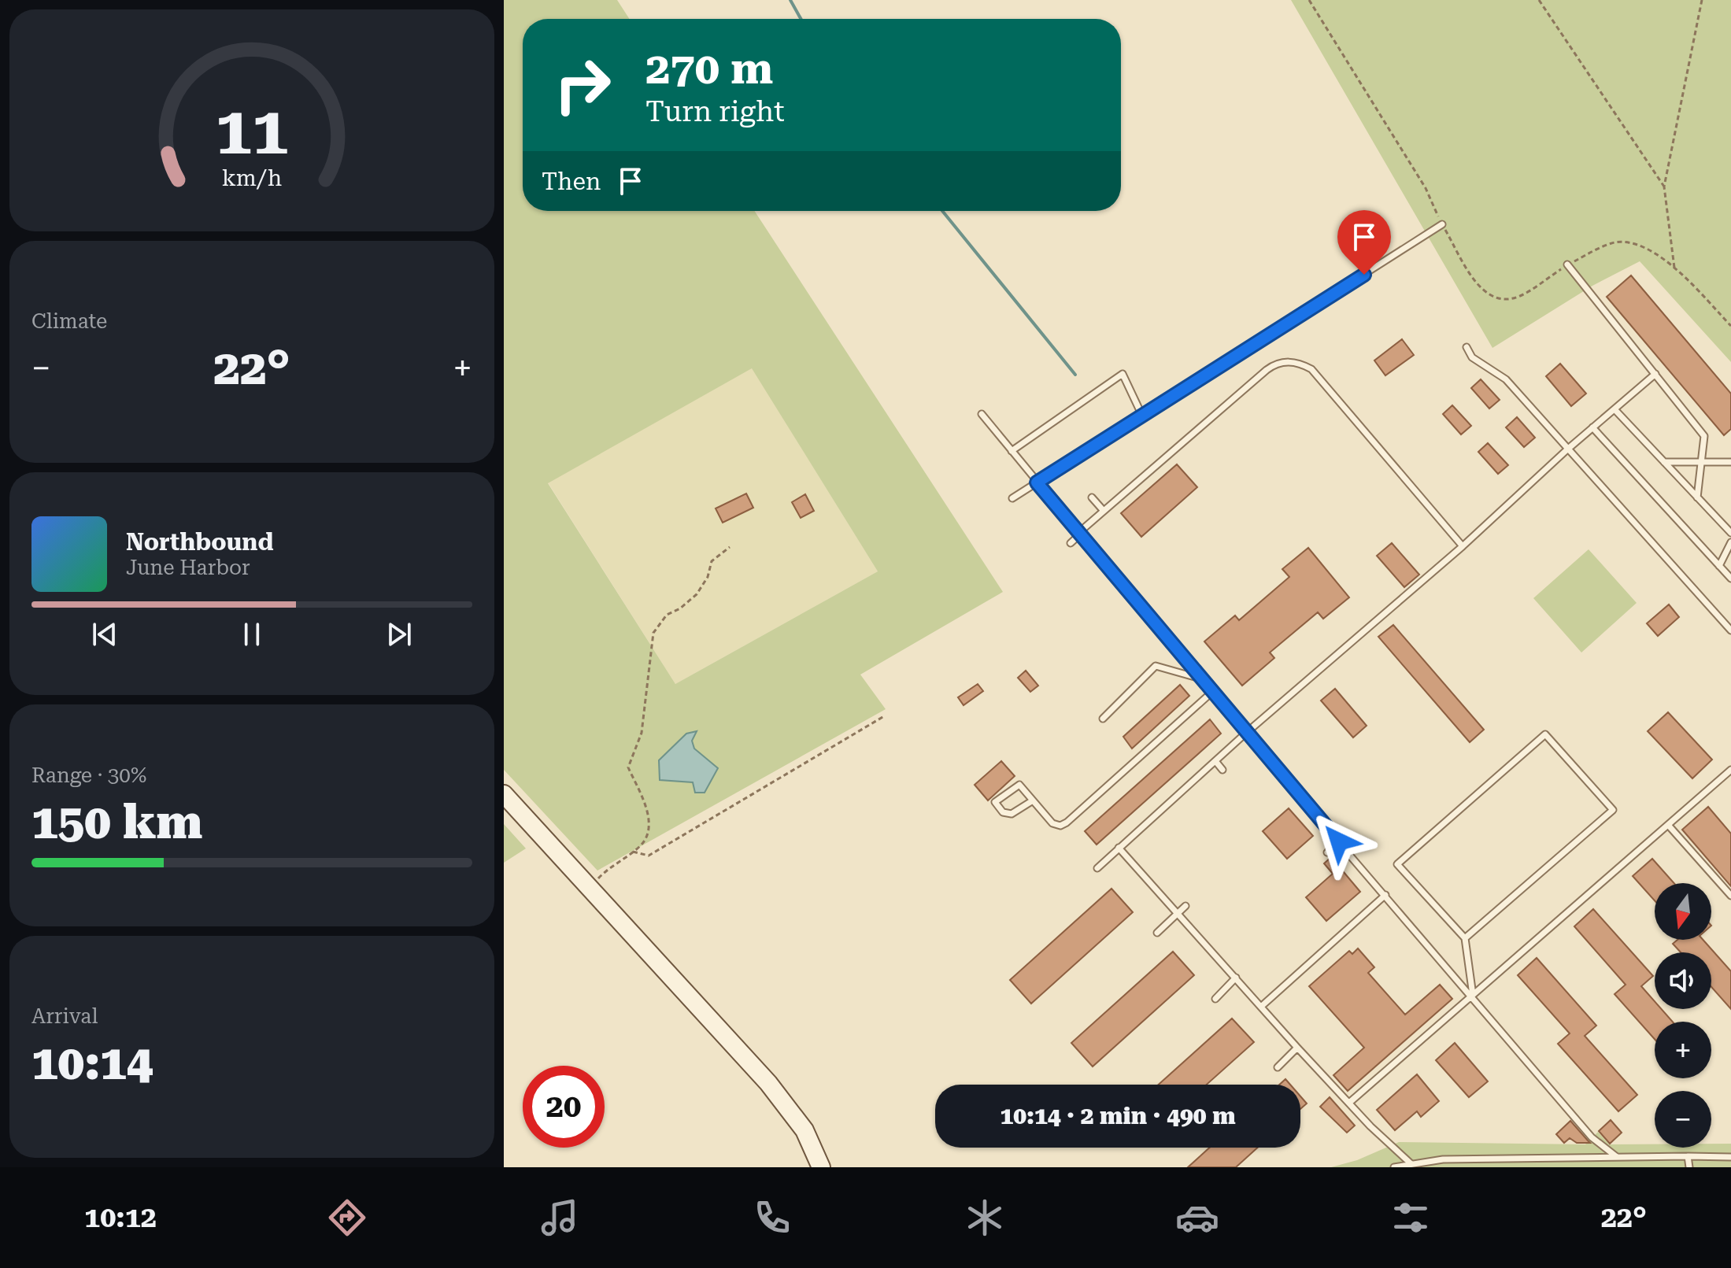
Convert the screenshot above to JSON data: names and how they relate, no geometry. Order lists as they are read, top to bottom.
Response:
{
  "north": "bottom",
  "page": {
    "turn": ["270 m", "Turn right"],
    "then": "Then",
    "tile": [
      "Climate",
      ["Range · 30%", "150 km"],
      ["Arrival", "10:14"]
    ],
    "heat": ["−", "22°", "+"],
    "song": ["Northbound", "June Harbor"],
    "map_buttons": ["+", "−"],
    "limit": "20",
    "trip": "10:14 · 2 min · 490 m",
    "tabs": ["10:12", "22°"],
    "gauge": ["11", "km/h"]
  }
}
